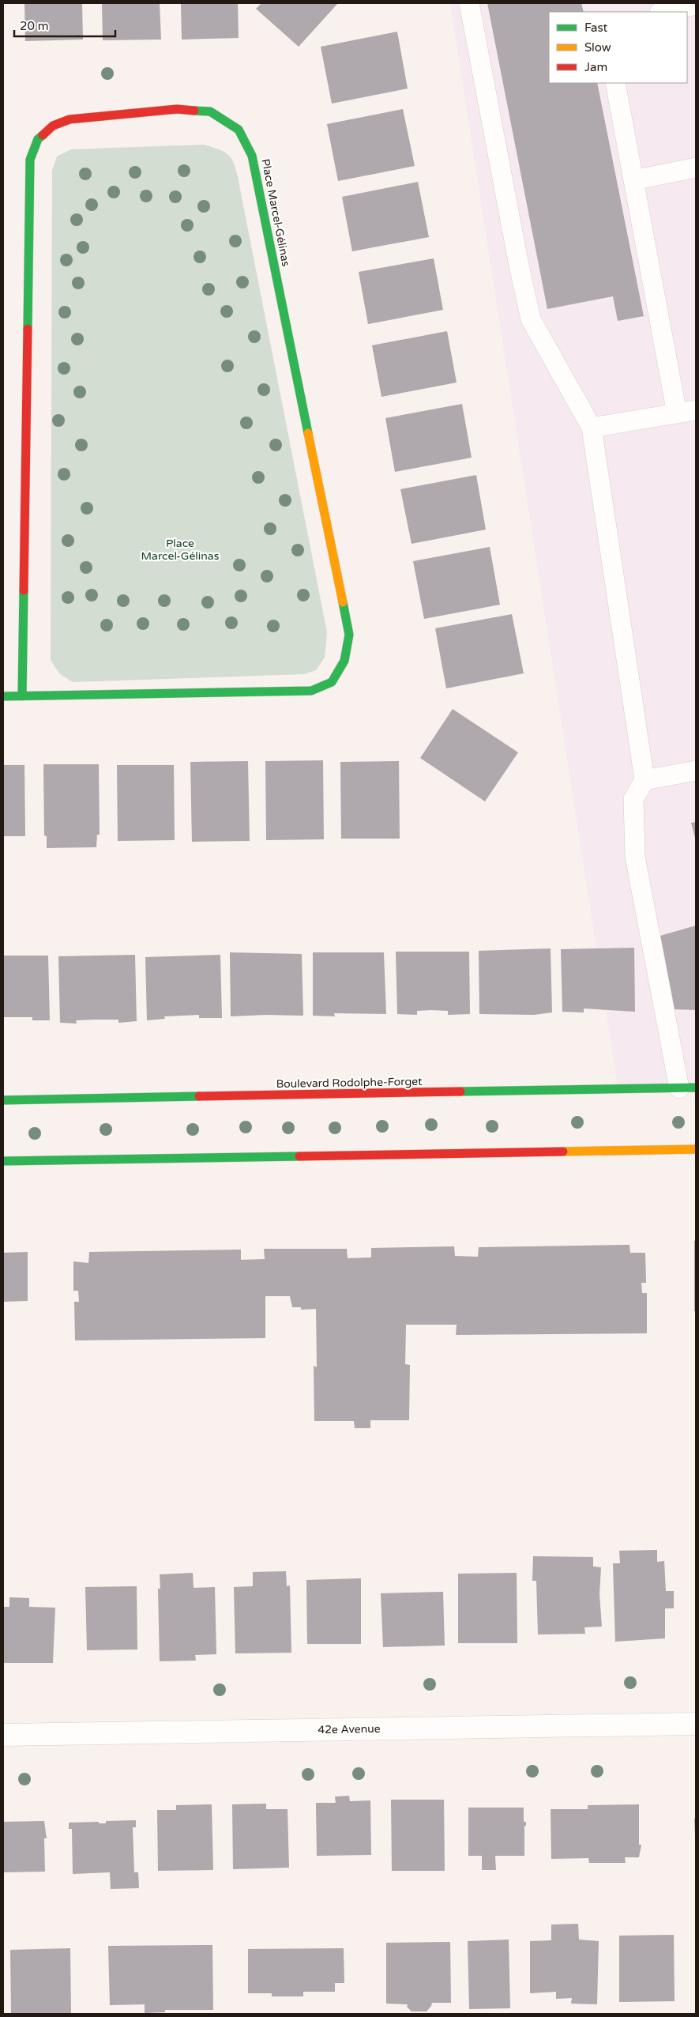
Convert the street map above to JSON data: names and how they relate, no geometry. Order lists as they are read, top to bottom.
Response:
{
  "streets": {
    "street": ["Place Marcel-Gélinas", "Boulevard Rodolphe-Forget", "42e Avenue"]
  },
  "parks": ["Place Marcel-Gélinas"],
  "legend": ["Fast", "Slow", "Jam"],
  "scale_bar": "20 m"
}
